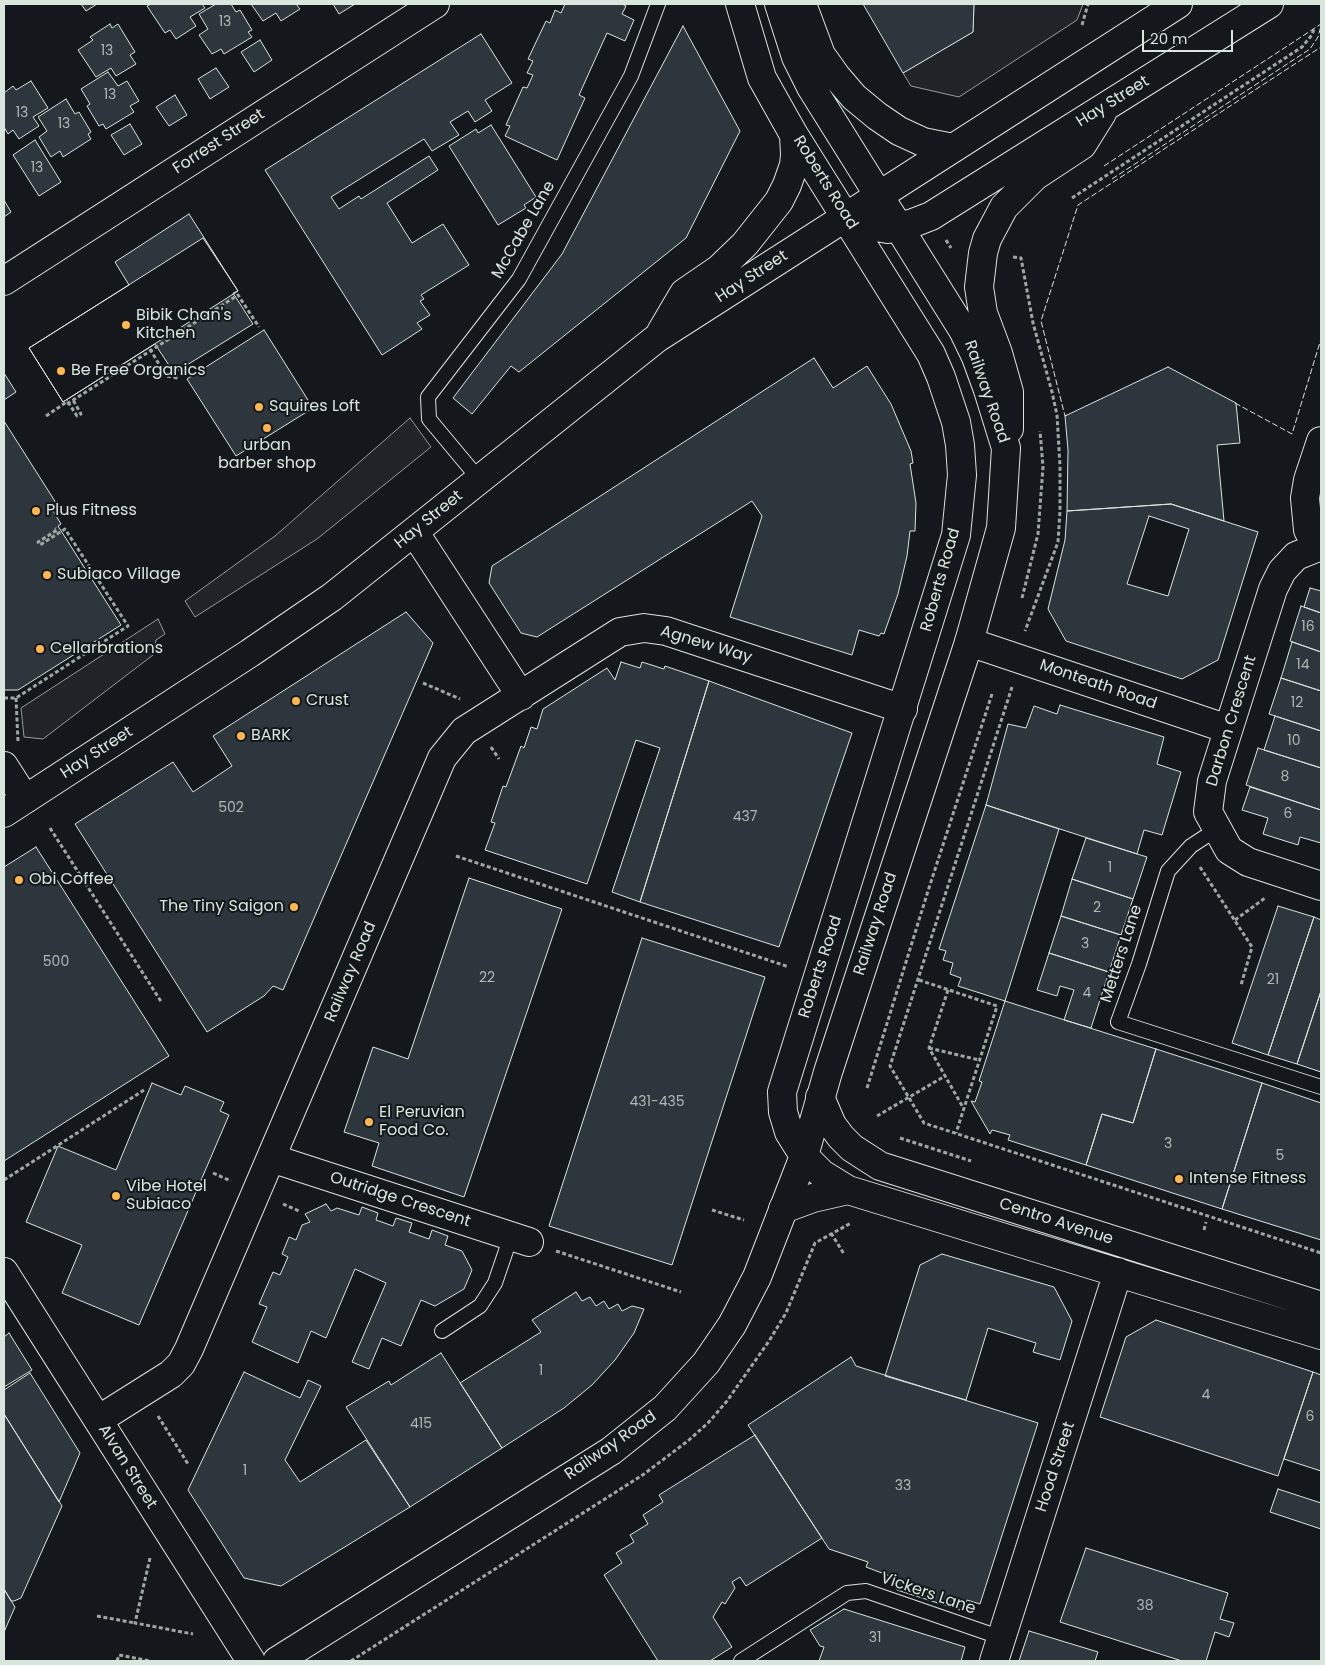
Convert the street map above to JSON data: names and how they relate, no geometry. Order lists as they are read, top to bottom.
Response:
{
  "streets": {
    "main road": [
      "Hay Street",
      "Forrest Street",
      "Roberts Road",
      "Railway Road",
      "Agnew Way",
      "Monteath Road",
      "Darbon Crescent",
      "Outridge Crescent",
      "Centro Avenue",
      "Alvan Street",
      "Hood Street"
    ],
    "lane": ["McCabe Lane", "Metters Lane", "Vickers Lane"]
  },
  "crossings": [
    ["Hay Street", "Roberts Road"],
    ["Hay Street", "McCabe Lane"],
    ["Hay Street", "Railway Road"],
    ["Roberts Road", "Railway Road"],
    ["Roberts Road", "Agnew Way"],
    ["Roberts Road", "Centro Avenue"],
    ["Railway Road", "Agnew Way"],
    ["Railway Road", "Monteath Road"],
    ["Railway Road", "Outridge Crescent"],
    ["Railway Road", "Centro Avenue"],
    ["Railway Road", "Alvan Street"],
    ["Monteath Road", "Darbon Crescent"],
    ["Darbon Crescent", "Metters Lane"],
    ["Centro Avenue", "Hood Street"],
    ["Hood Street", "Vickers Lane"]
  ],
  "places": [
    "Bibik Chan's Kitchen",
    "Be Free Organics",
    "Squires Loft",
    "urban barber shop",
    "Plus Fitness",
    "Subiaco Village",
    "Cellarbrations",
    "Crust",
    "BARK",
    "Obi Coffee",
    "The Tiny Saigon",
    "El Peruvian Food Co.",
    "Intense Fitness",
    "Vibe Hotel Subiaco"
  ],
  "house_numbers": [
    "13",
    "13",
    "13",
    "13",
    "13",
    "13",
    "16",
    "14",
    "12",
    "10",
    "8",
    "502",
    "6",
    "437",
    "1",
    "2",
    "3",
    "500",
    "22",
    "21",
    "4",
    "431-435",
    "3",
    "5",
    "1",
    "4",
    "6",
    "415",
    "1",
    "33",
    "38",
    "31"
  ],
  "scale_bar": "20 m"
}
